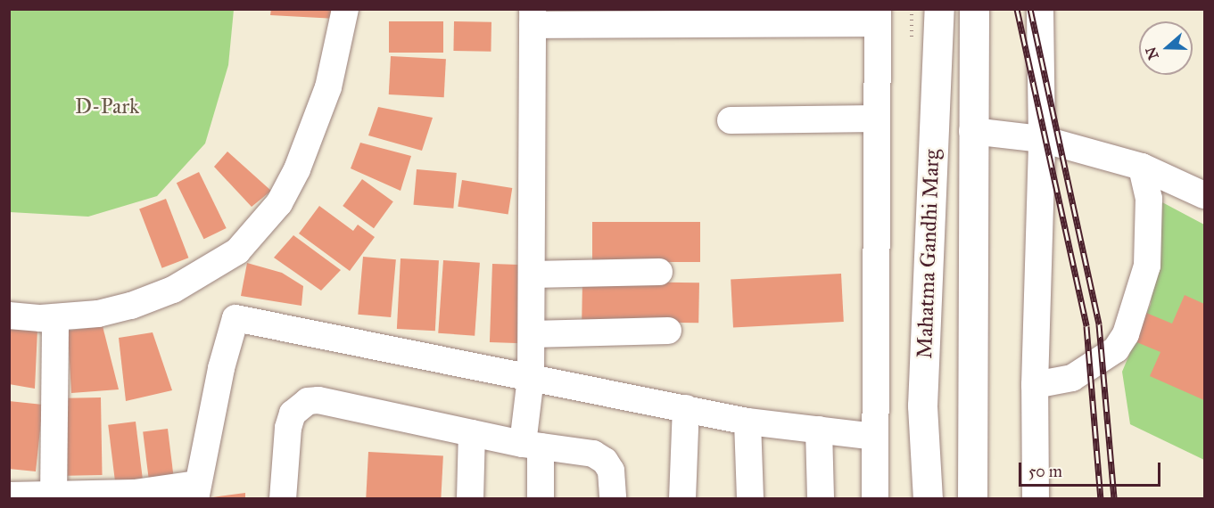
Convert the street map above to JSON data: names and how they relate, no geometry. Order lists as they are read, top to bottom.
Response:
{
  "streets": {
    "main road": ["Mahatma Gandhi Marg"]
  },
  "parks": ["D-Park"],
  "scale_bar": "50 m",
  "north": "left"
}
